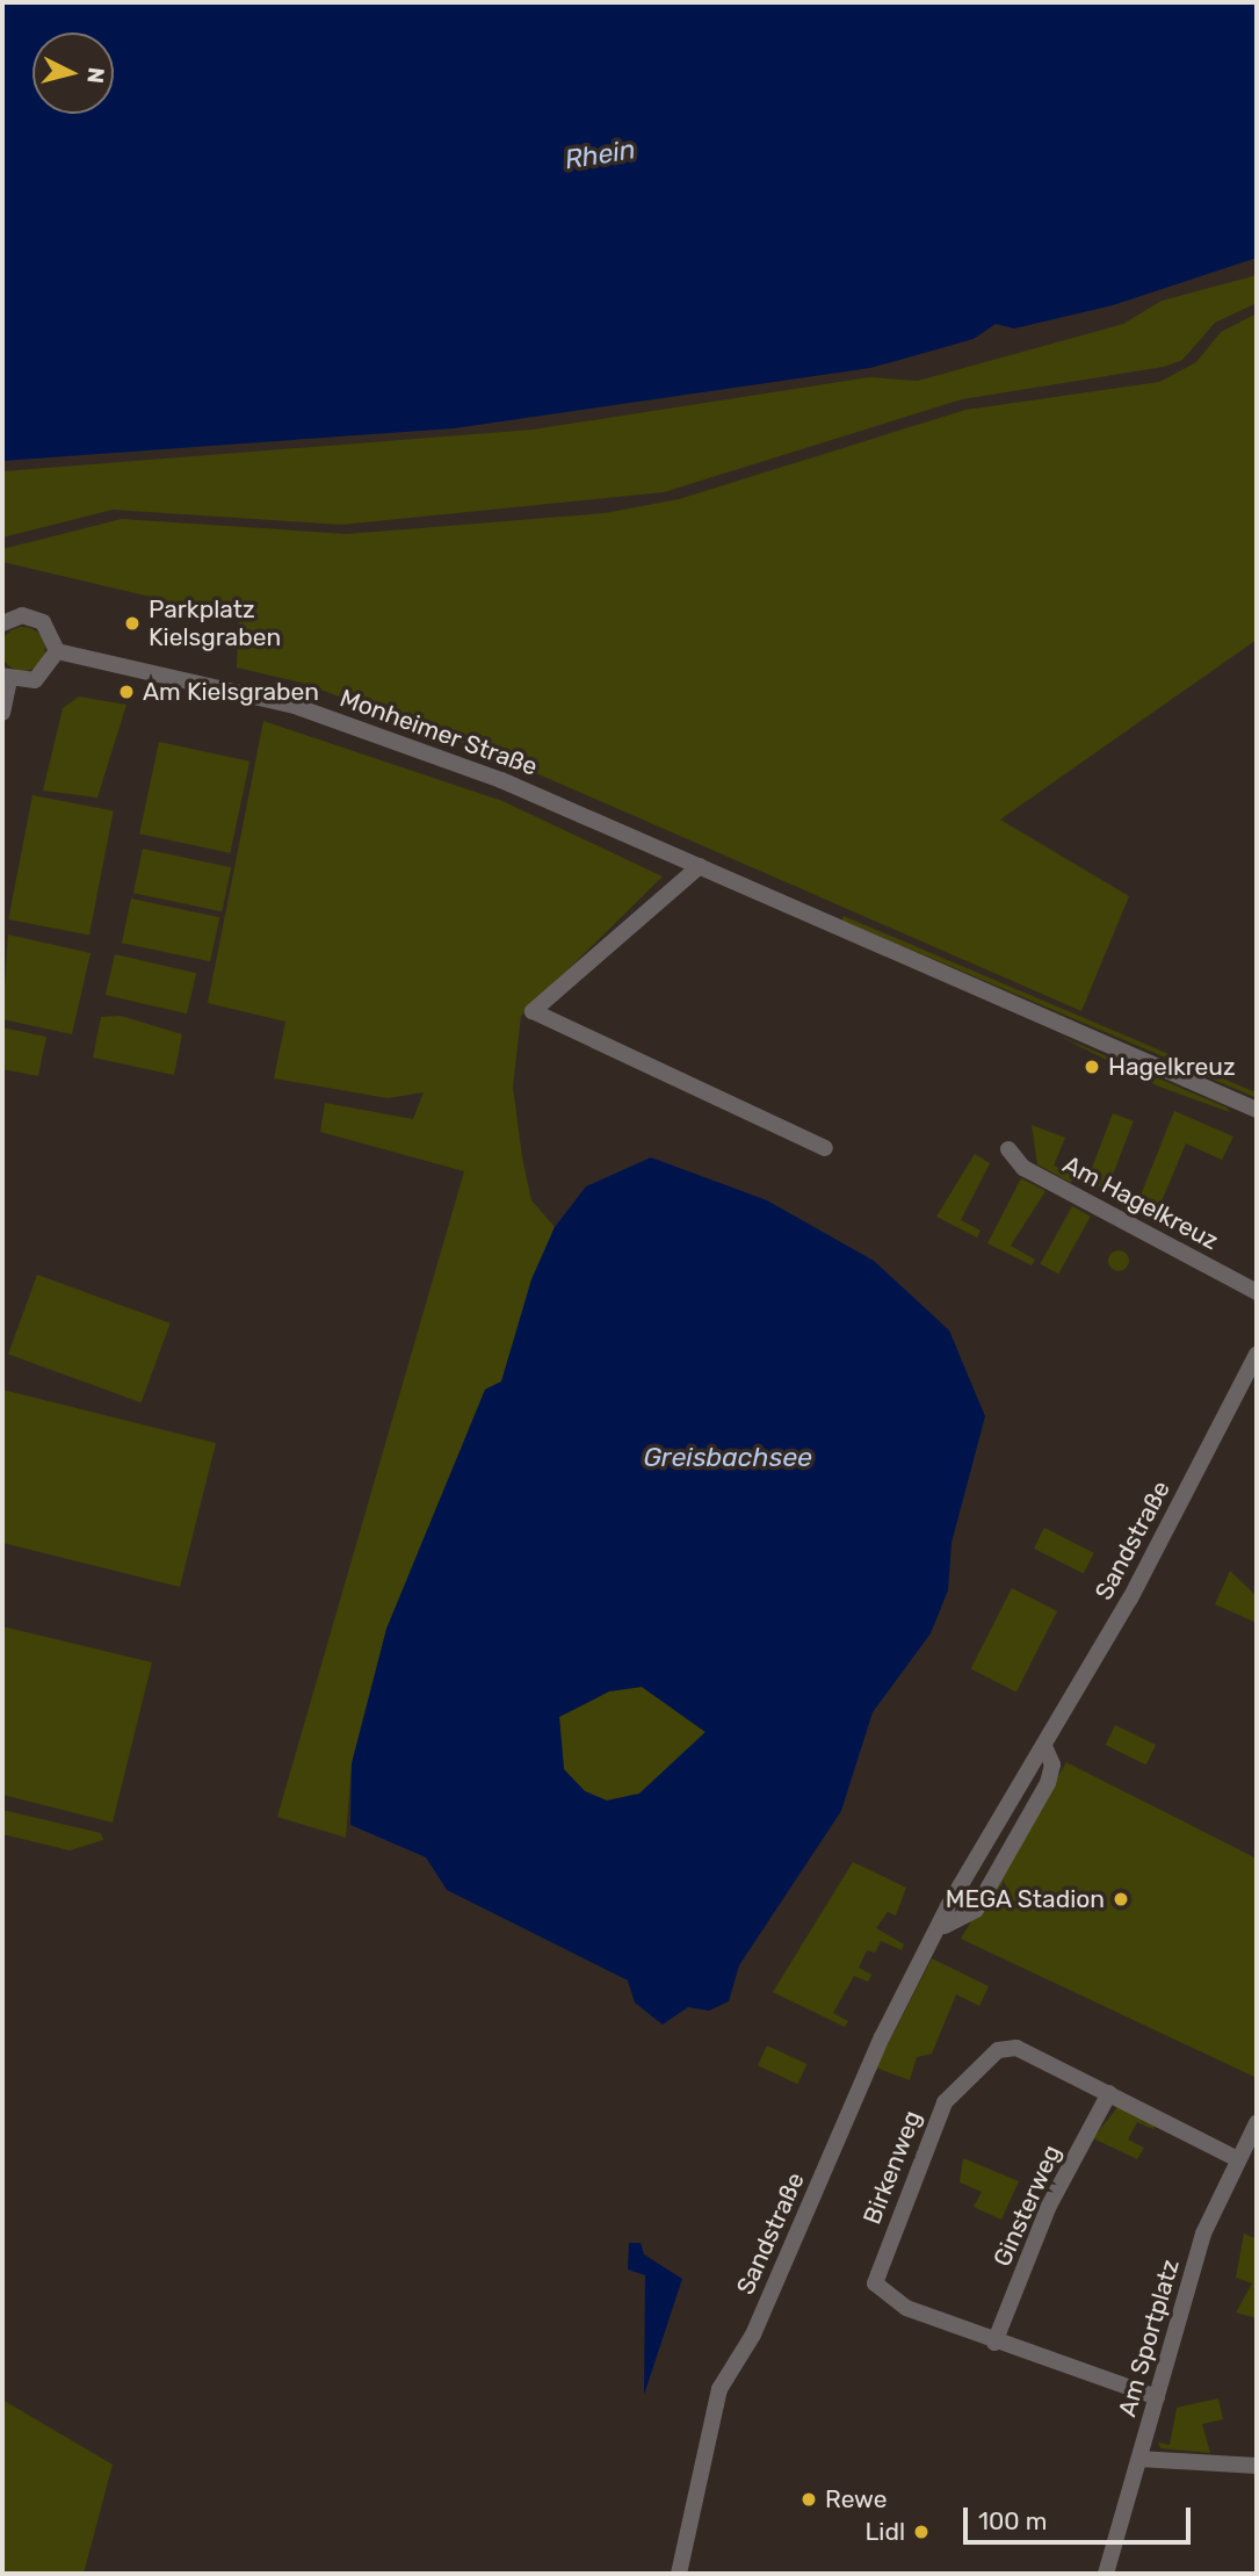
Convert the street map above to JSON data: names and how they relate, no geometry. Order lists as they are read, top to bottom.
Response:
{
  "streets": {
    "street": [
      "Monheimer Straße",
      "Am Hagelkreuz",
      "Sandstraße",
      "Birkenweg",
      "Ginsterweg",
      "Am Sportplatz"
    ]
  },
  "crossings": [
    ["Birkenweg", "Ginsterweg"],
    ["Birkenweg", "Am Sportplatz"]
  ],
  "water": ["Rhein", "Greisbachsee"],
  "places": [
    "Parkplatz Kielsgraben",
    "Am Kielsgraben",
    "Hagelkreuz",
    "MEGA Stadion",
    "Rewe",
    "Lidl"
  ],
  "scale_bar": "100 m",
  "north": "right"
}
